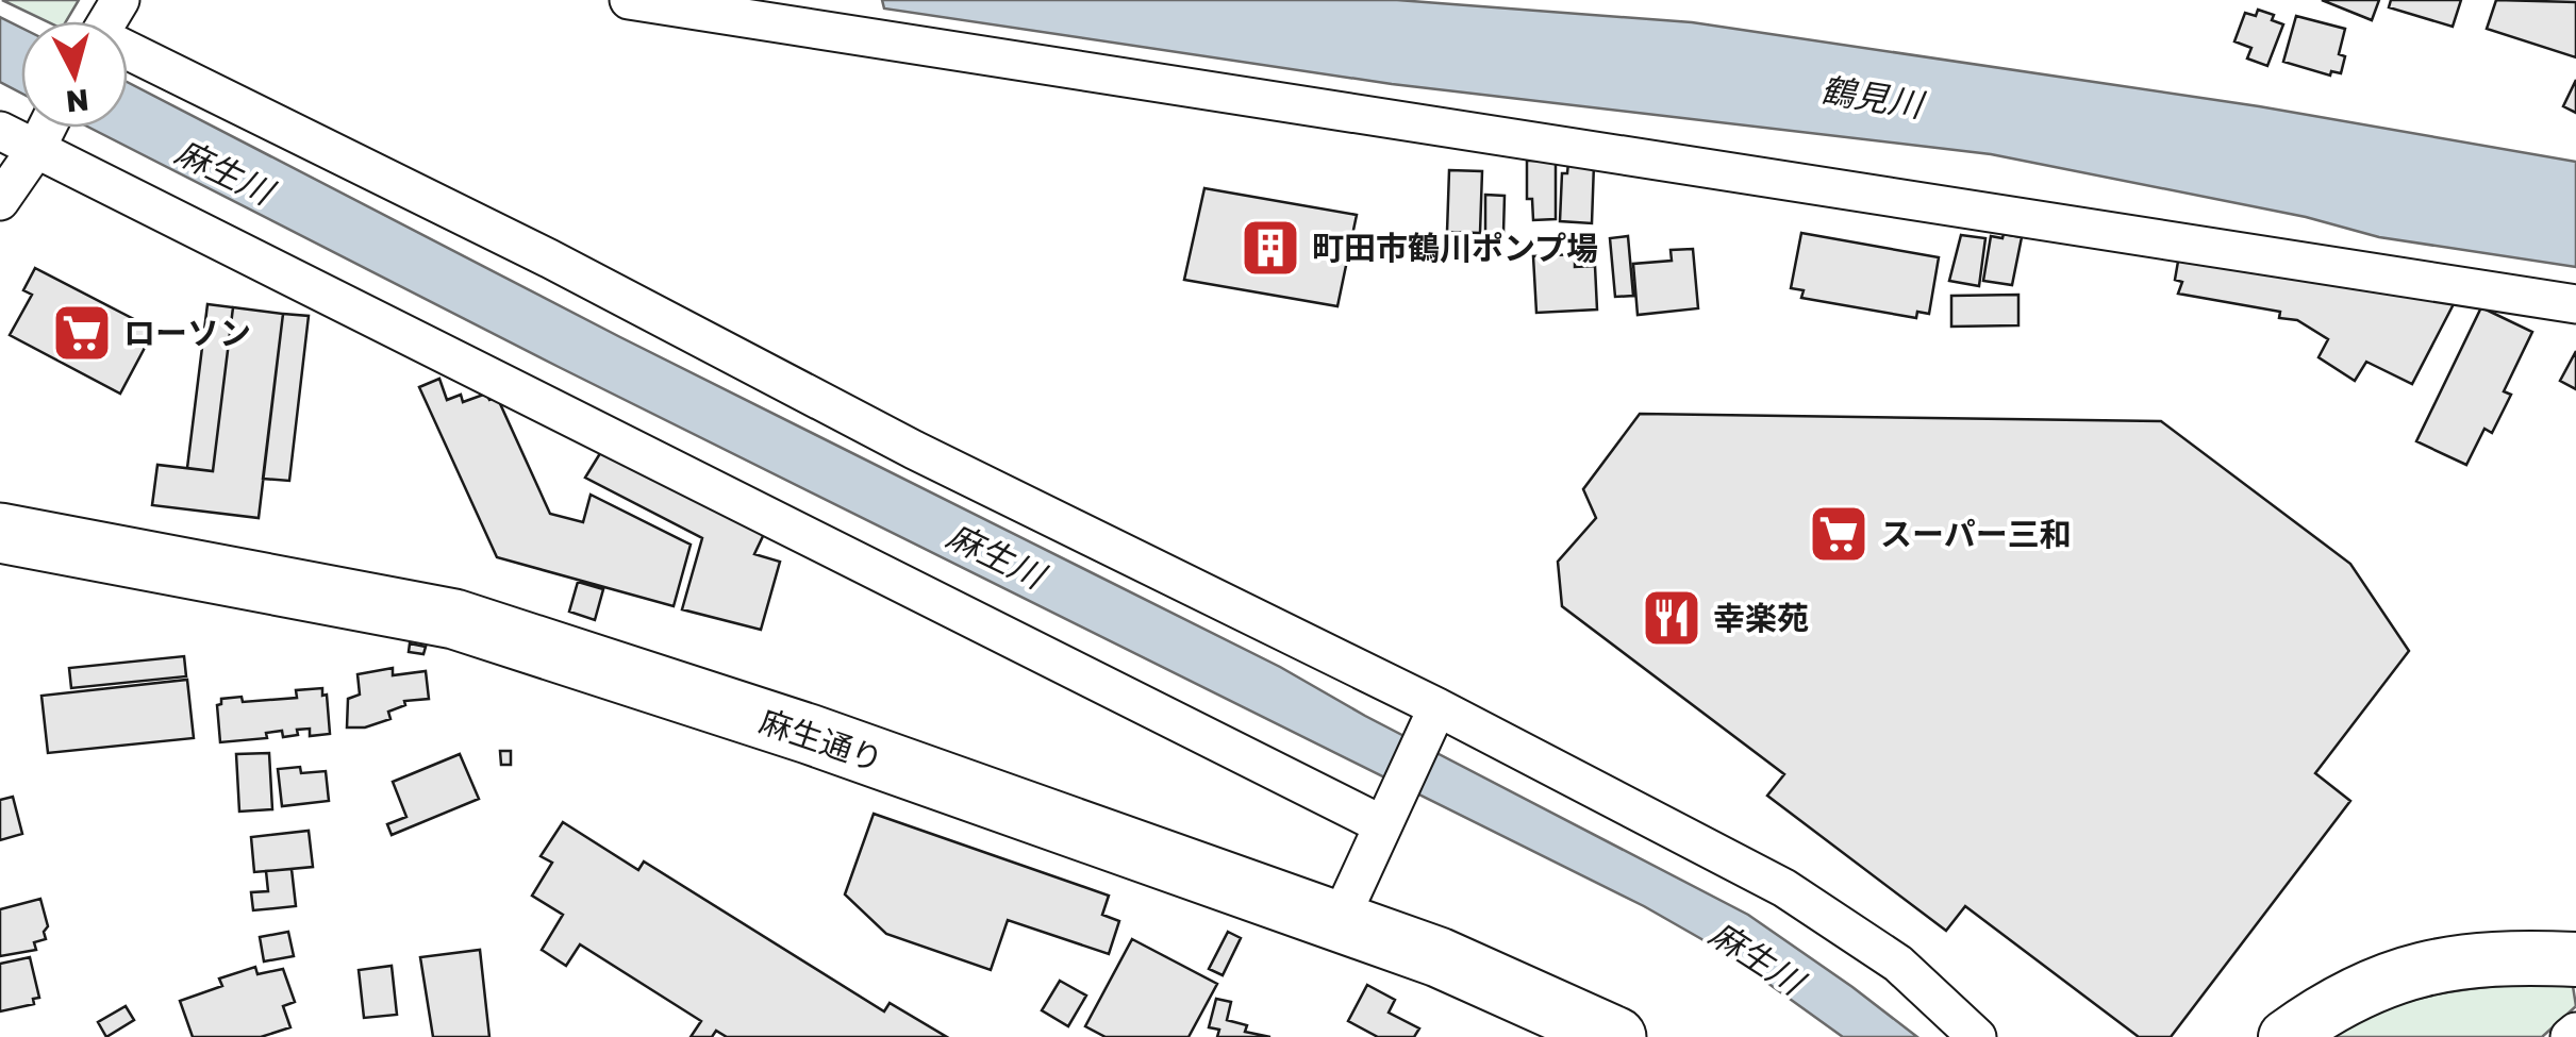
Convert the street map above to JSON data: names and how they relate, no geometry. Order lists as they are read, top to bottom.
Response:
{
  "streets": {
    "main road": ["麻生通り"]
  },
  "water": ["鶴見川", "麻生川"],
  "places": {
    "building": ["町田市鶴川ポンプ場"],
    "supermarket": ["ローソン", "スーパー三和"],
    "restaurant": ["幸楽苑"]
  },
  "north": "bottom"
}
